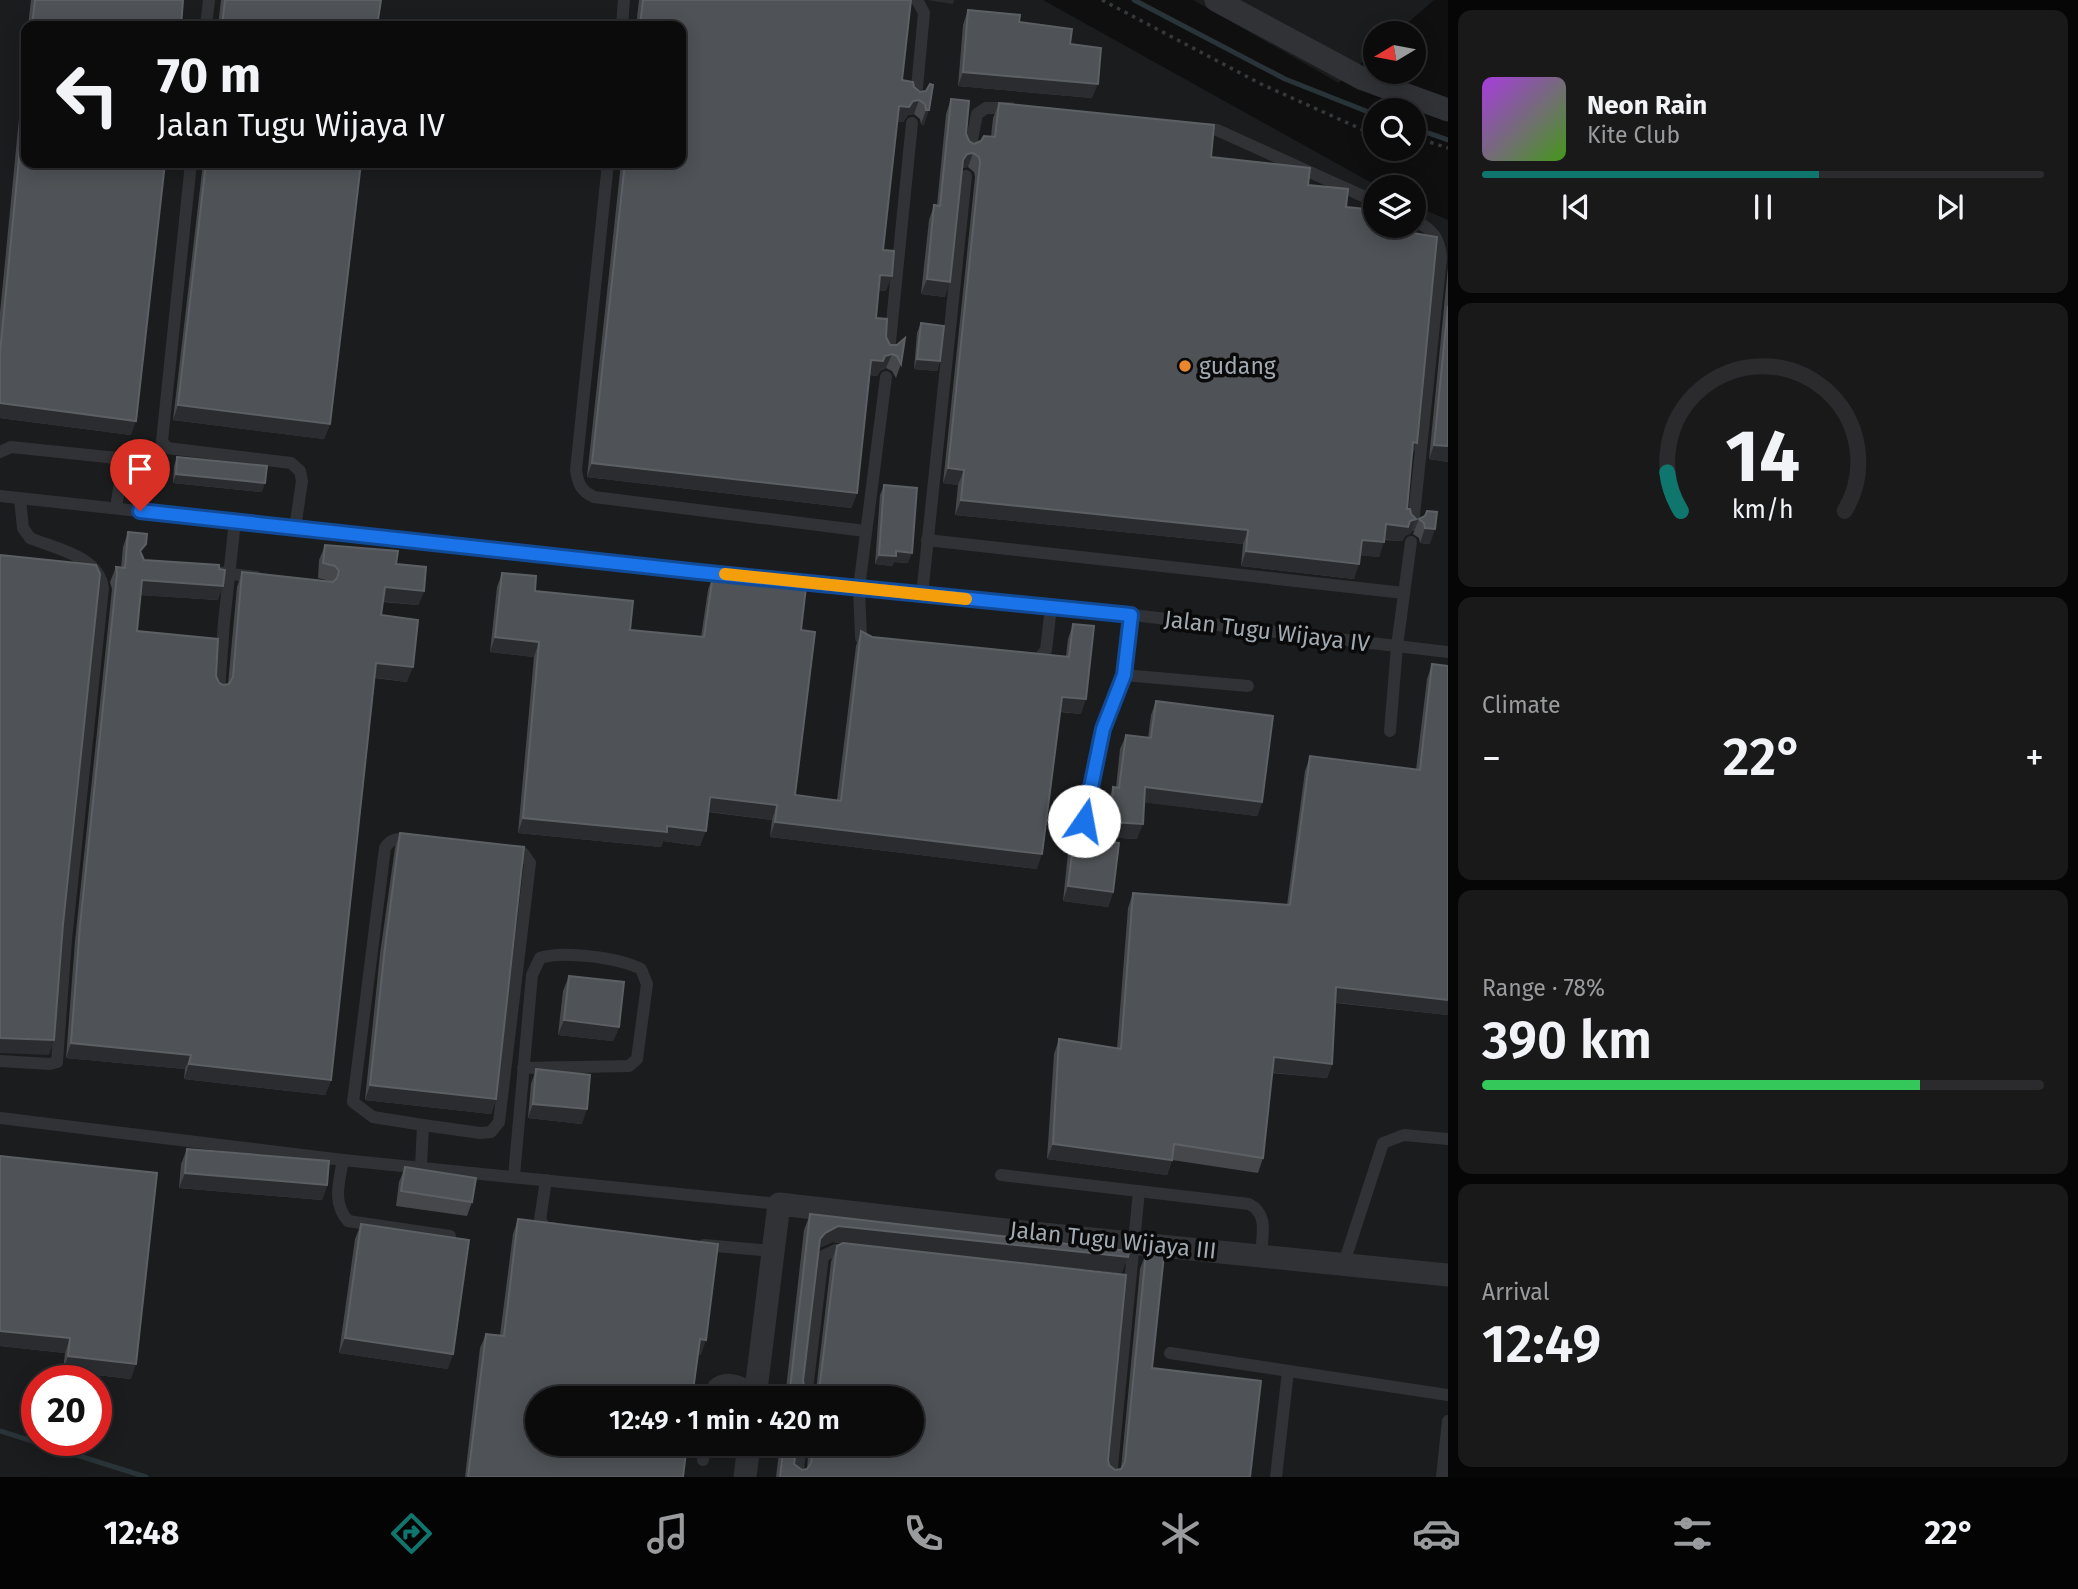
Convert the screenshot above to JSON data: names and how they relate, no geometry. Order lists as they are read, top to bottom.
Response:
{
  "streets": {
    "street": ["Jalan Tugu Wijaya III"],
    "lane": ["Jalan Tugu Wijaya IV"]
  },
  "places": ["gudang"],
  "north": "left",
  "page": {
    "turn": ["70 m", "Jalan Tugu Wijaya IV"],
    "song": ["Neon Rain", "Kite Club"],
    "tile": [
      "Climate",
      ["Range · 78%", "390 km"],
      ["Arrival", "12:49"]
    ],
    "heat": ["−", "22°", "+"],
    "limit": "20",
    "trip": "12:49 · 1 min · 420 m",
    "tabs": ["12:48", "22°"],
    "gauge": ["14", "km/h"]
  }
}
